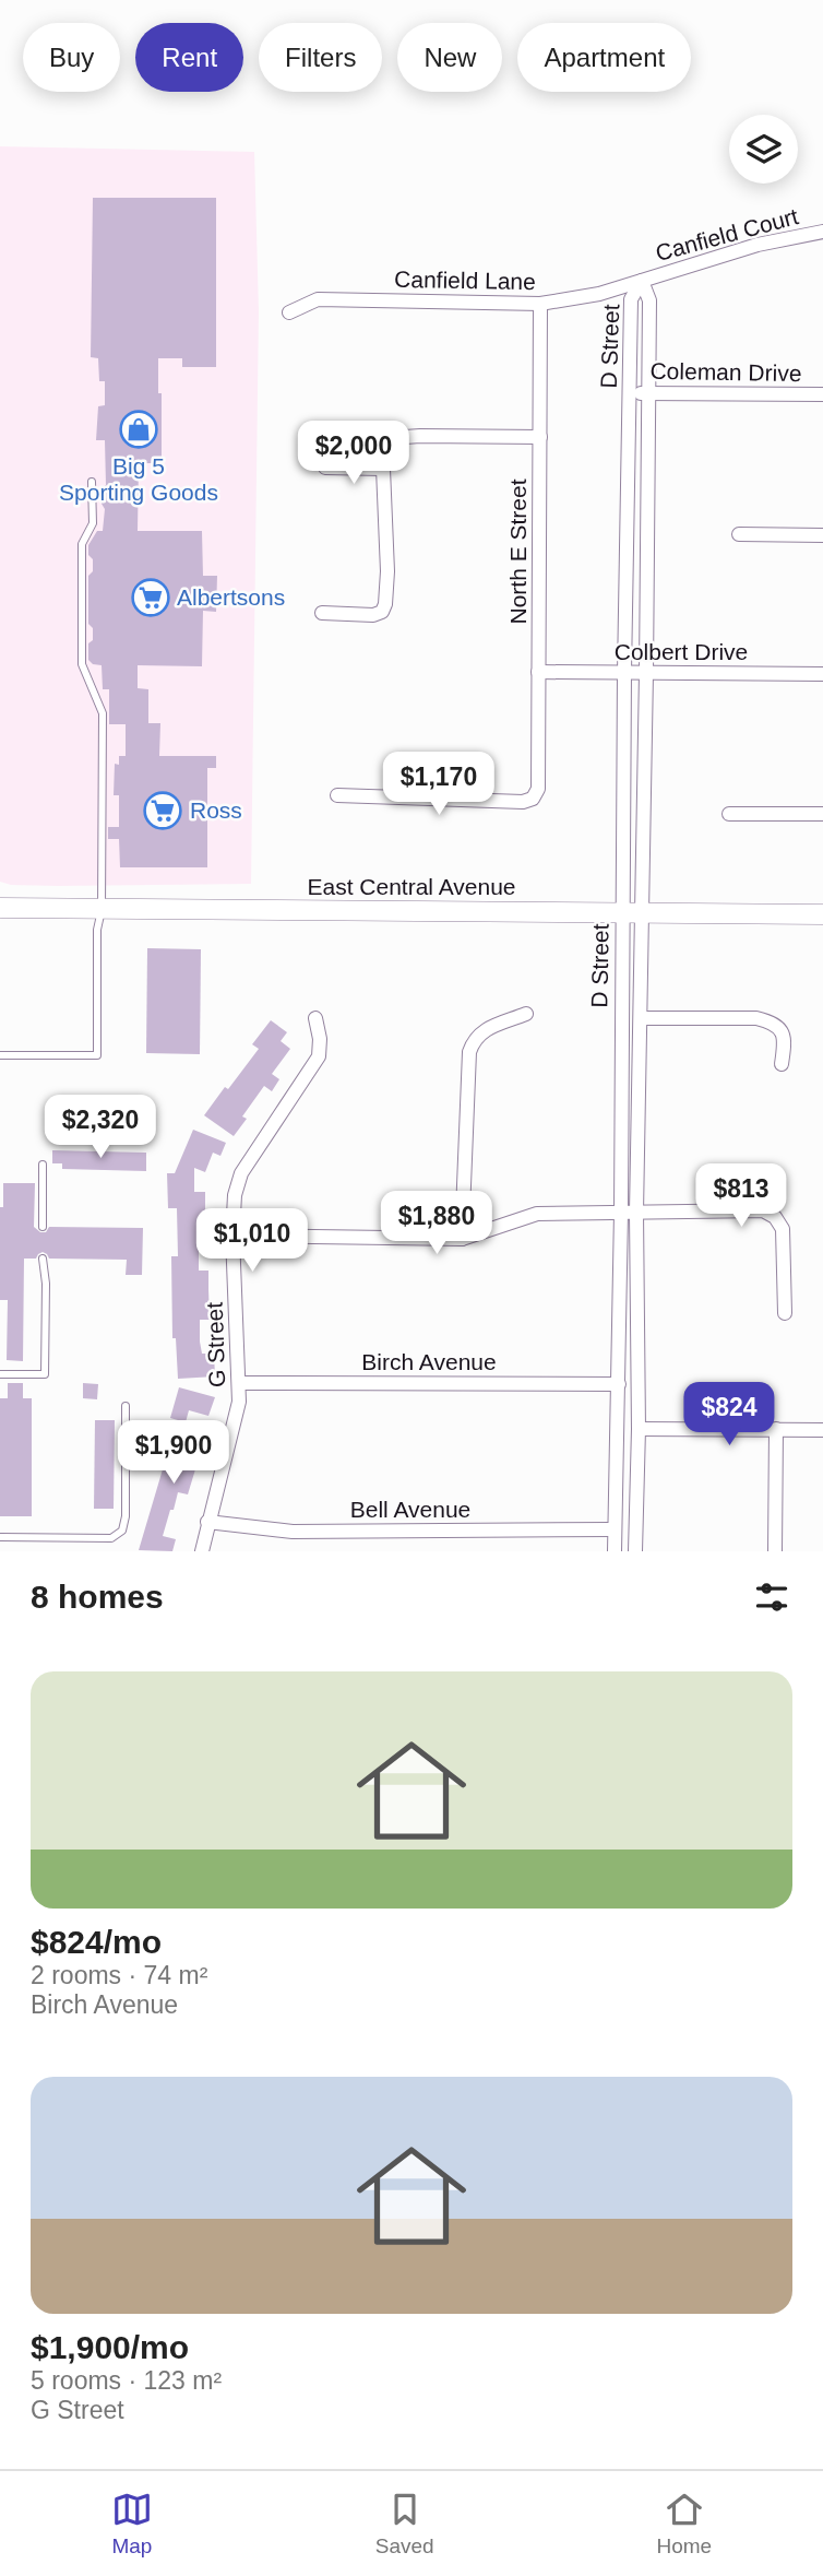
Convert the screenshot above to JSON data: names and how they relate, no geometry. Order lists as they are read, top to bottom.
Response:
{
  "streets": {
    "main road": ["East Central Avenue"],
    "street": [
      "Canfield Court",
      "Canfield Lane",
      "D Street",
      "Coleman Drive",
      "North E Street",
      "Colbert Drive",
      "G Street",
      "Birch Avenue",
      "Bell Avenue"
    ]
  },
  "crossings": [
    ["Canfield Court", "Canfield Lane"],
    ["Canfield Court", "D Street"],
    ["Canfield Lane", "D Street"],
    ["Canfield Lane", "North E Street"],
    ["D Street", "Coleman Drive"],
    ["D Street", "Colbert Drive"],
    ["D Street", "East Central Avenue"],
    ["D Street", "Birch Avenue"],
    ["D Street", "Bell Avenue"],
    ["North E Street", "Colbert Drive"],
    ["G Street", "Birch Avenue"],
    ["G Street", "Bell Avenue"]
  ],
  "places": {
    "shop": ["Big 5 Sporting Goods"],
    "supermarket": ["Albertsons", "Ross"]
  },
  "page": {
    "chip": [
      "Buy",
      "Rent",
      "Filters",
      "New",
      "Apartment"
    ],
    "price": [
      "$2,000",
      "$1,170",
      "$2,320",
      "$813",
      "$1,880",
      "$1,010",
      "$824",
      "$1,900"
    ],
    "heading": "8 homes",
    "list": [
      {
        "name": "$824/mo",
        "note": "2 rooms · 74 m² · Birch Avenue"
      },
      {
        "name": "$1,900/mo",
        "note": "5 rooms · 123 m² · G Street"
      }
    ],
    "tabs": ["Map", "Saved", "Home"]
  }
}
